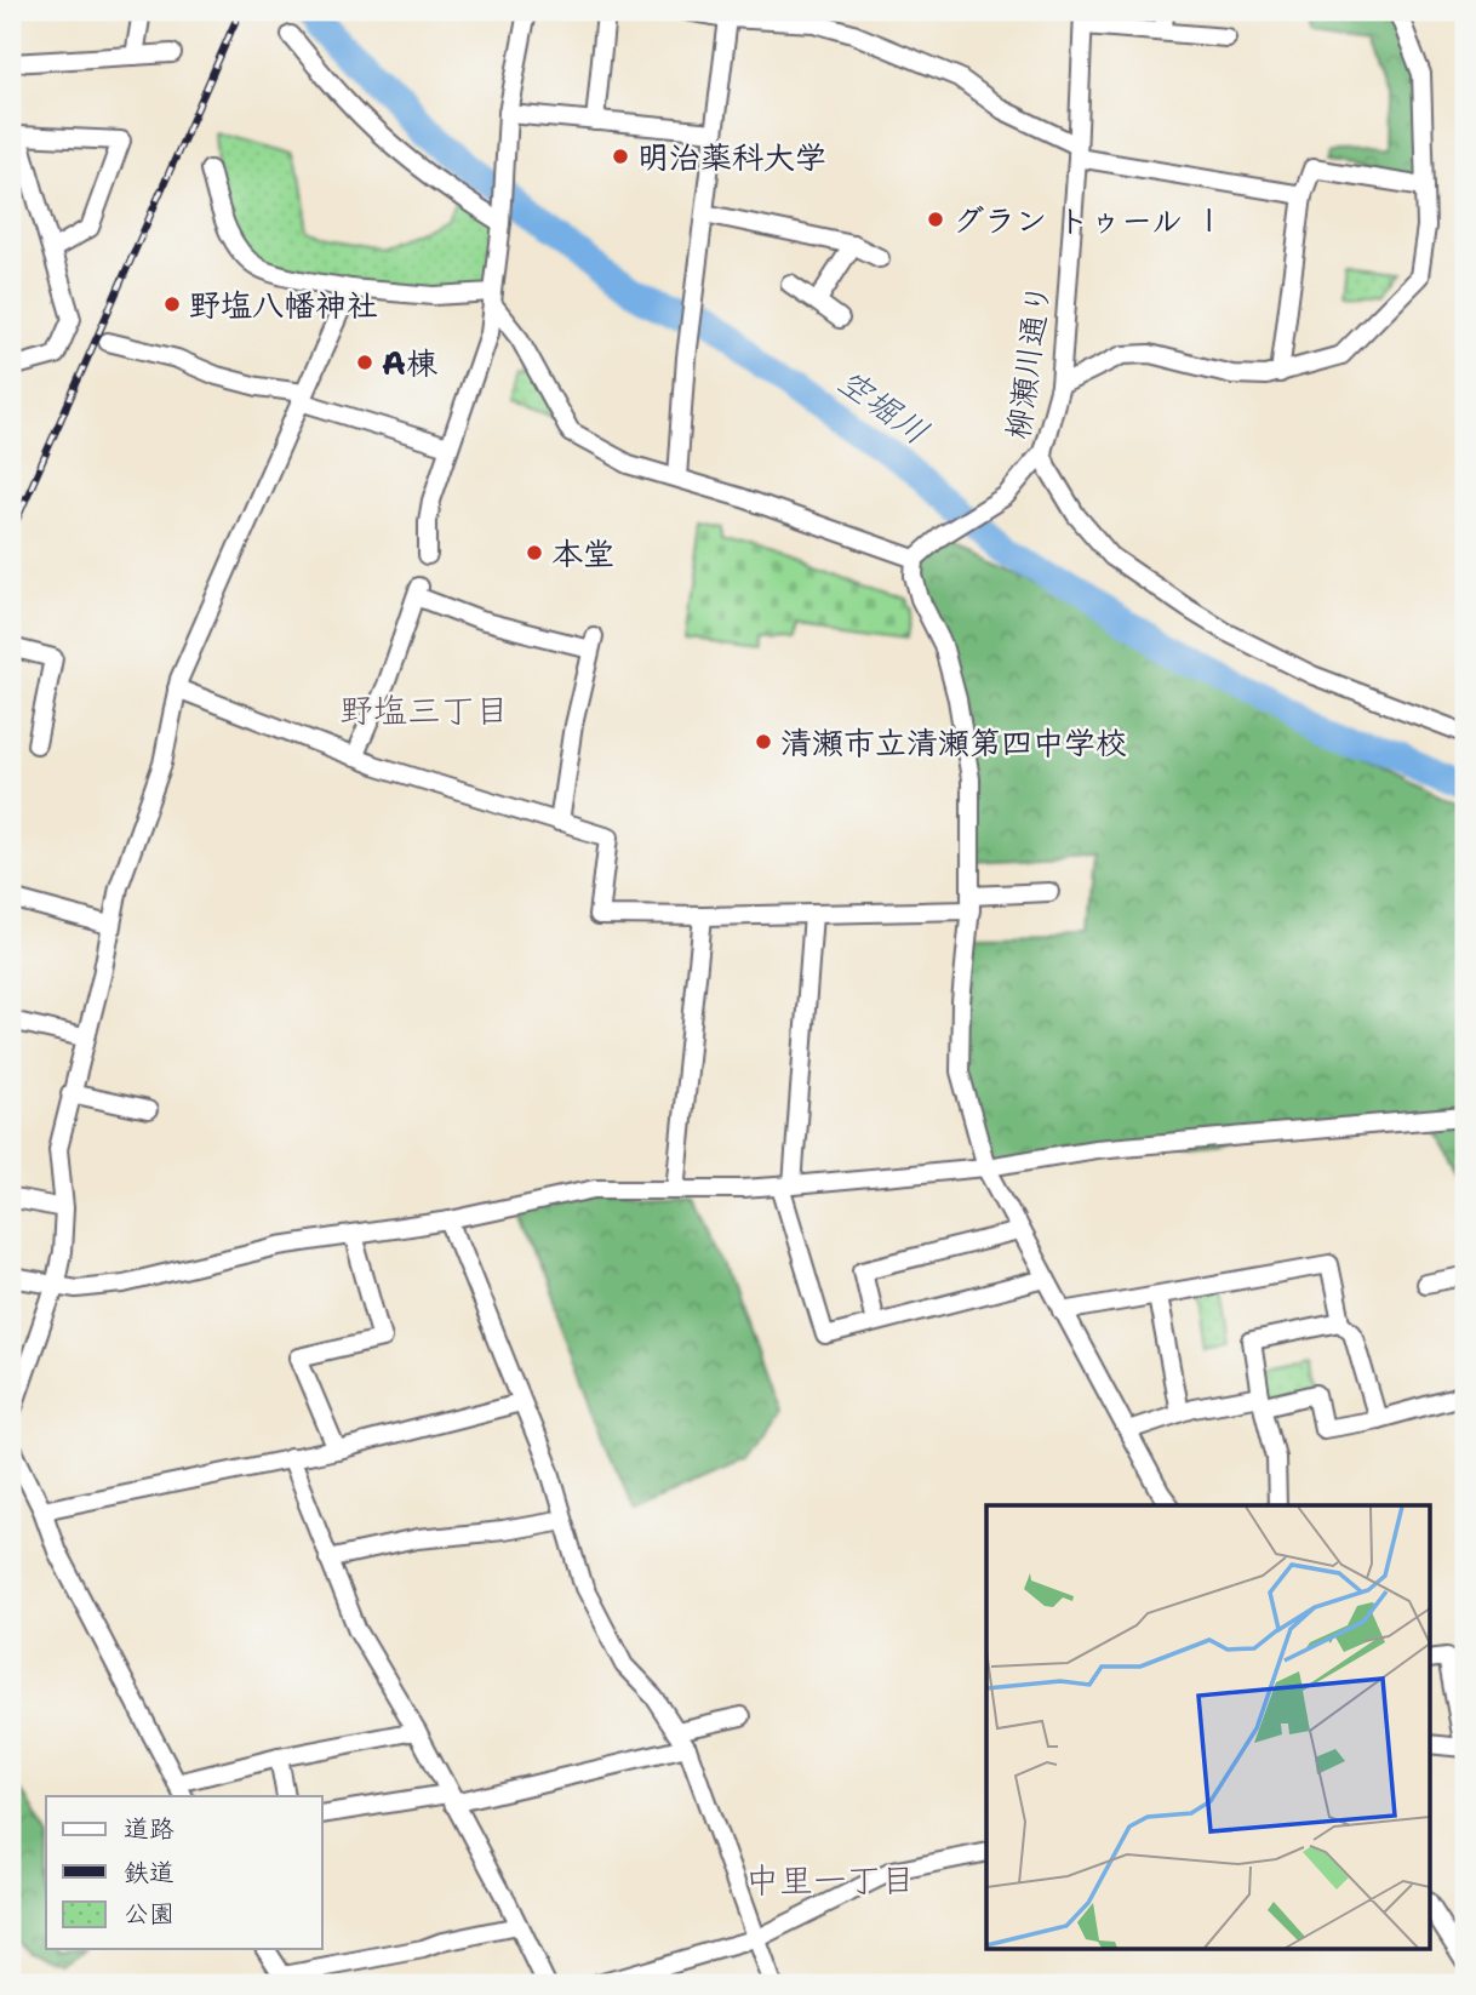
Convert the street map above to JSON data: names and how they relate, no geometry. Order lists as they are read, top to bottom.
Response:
{
  "streets": {
    "street": ["柳瀬川通り"]
  },
  "districts": ["野塩三丁目", "中里一丁目"],
  "water": ["空堀川"],
  "places": [
    "明治薬科大学",
    "グラン トゥール Ⅰ",
    "野塩八幡神社",
    "A棟",
    "本堂",
    "清瀬市立清瀬第四中学校"
  ],
  "legend": ["道路", "鉄道", "公園"]
}
